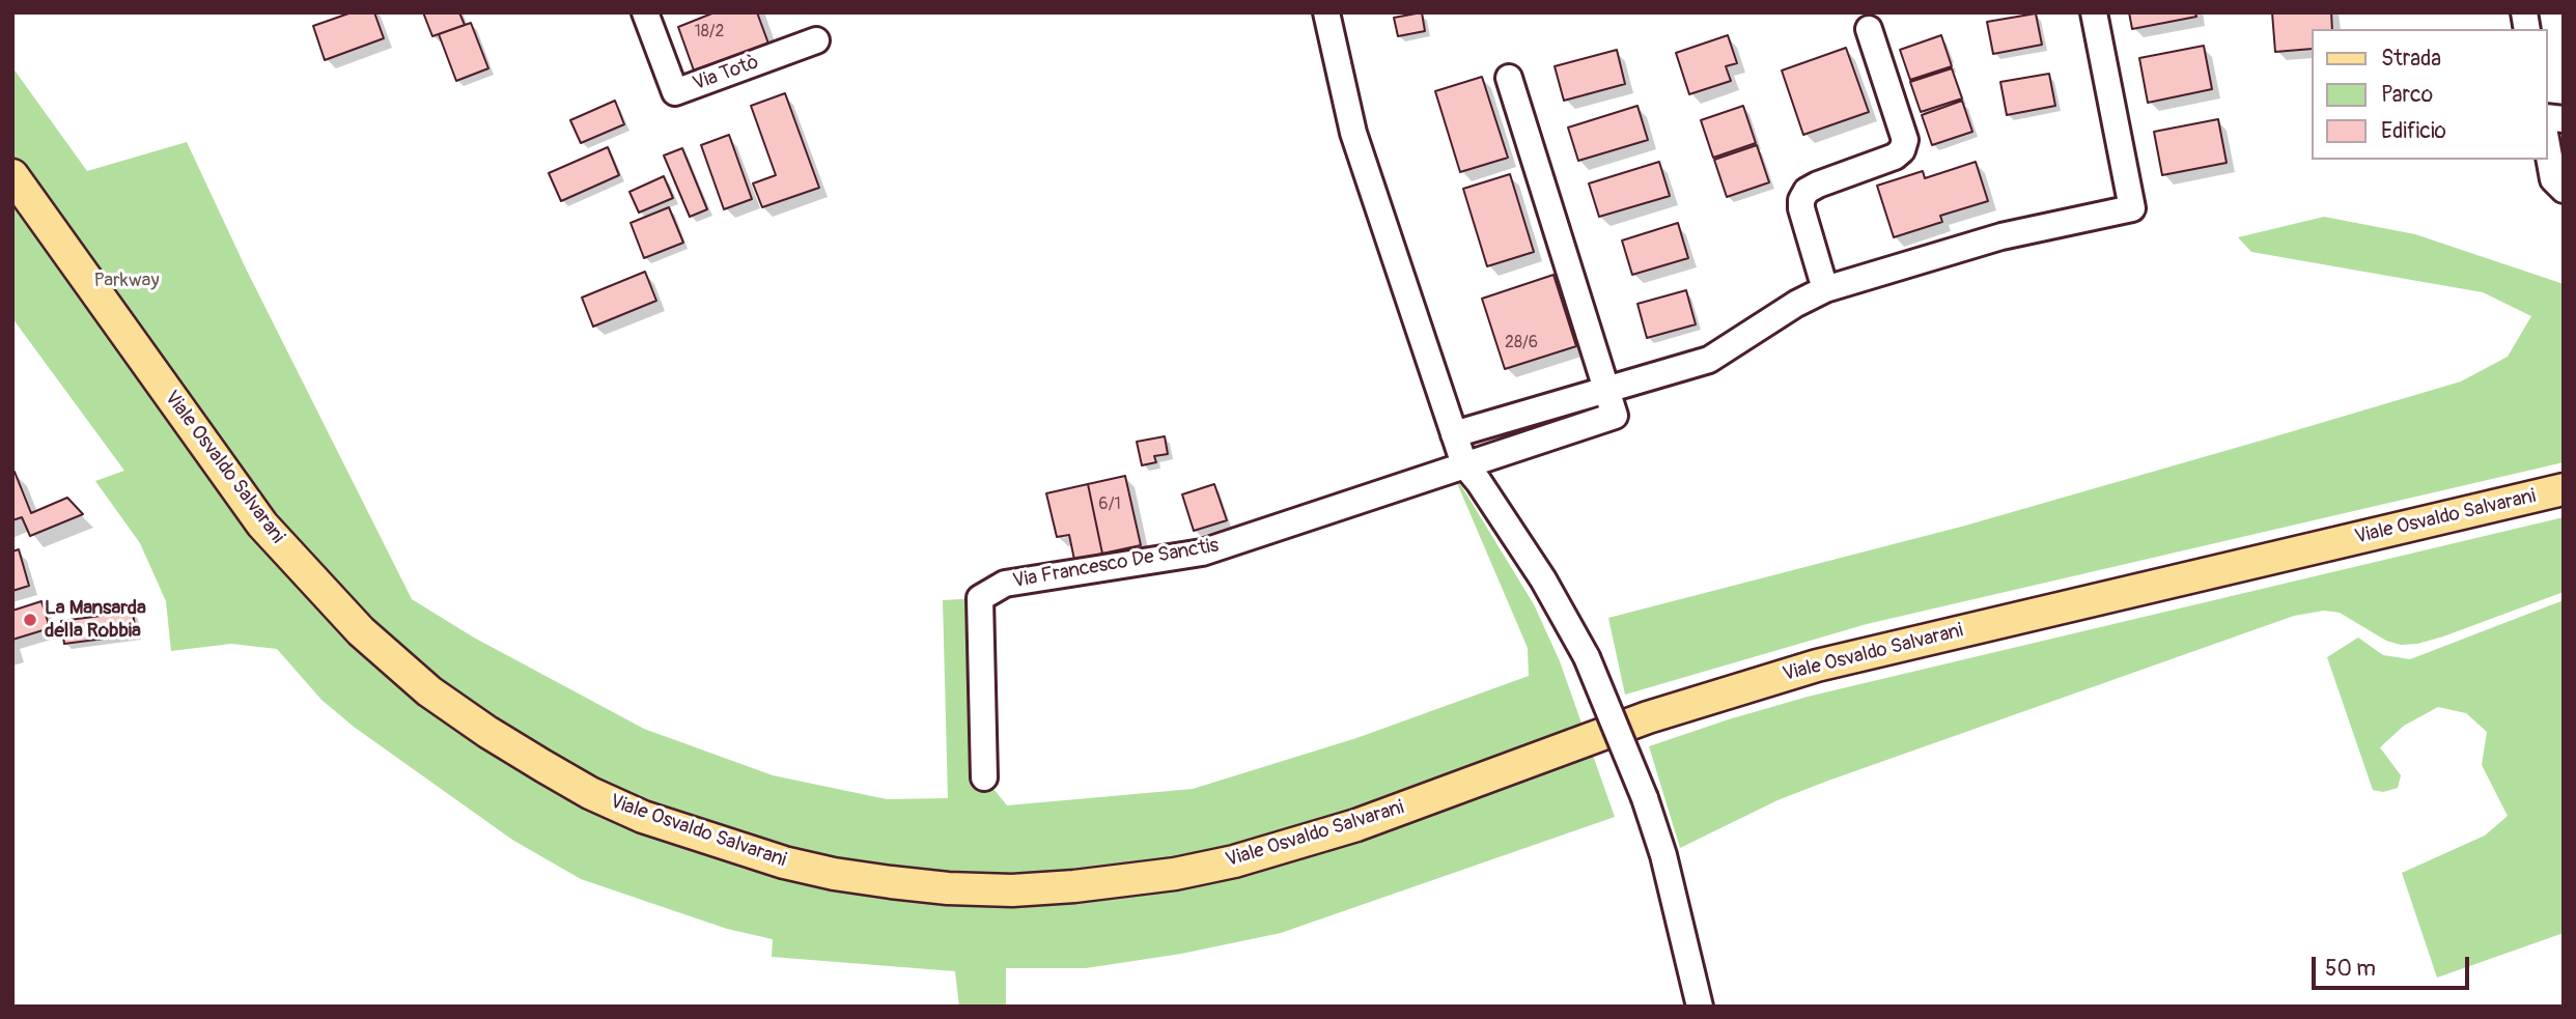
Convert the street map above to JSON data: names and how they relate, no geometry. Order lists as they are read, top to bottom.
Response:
{
  "streets": {
    "main road": ["Viale Osvaldo Salvarani"],
    "street": ["Via Totò", "Via Francesco De Sanctis"]
  },
  "parks": ["Parkway"],
  "places": ["La Mansarda della Robbia"],
  "house_numbers": ["18/2", "28/6", "6/1"],
  "legend": ["Strada", "Parco", "Edificio"],
  "scale_bar": "50 m"
}
